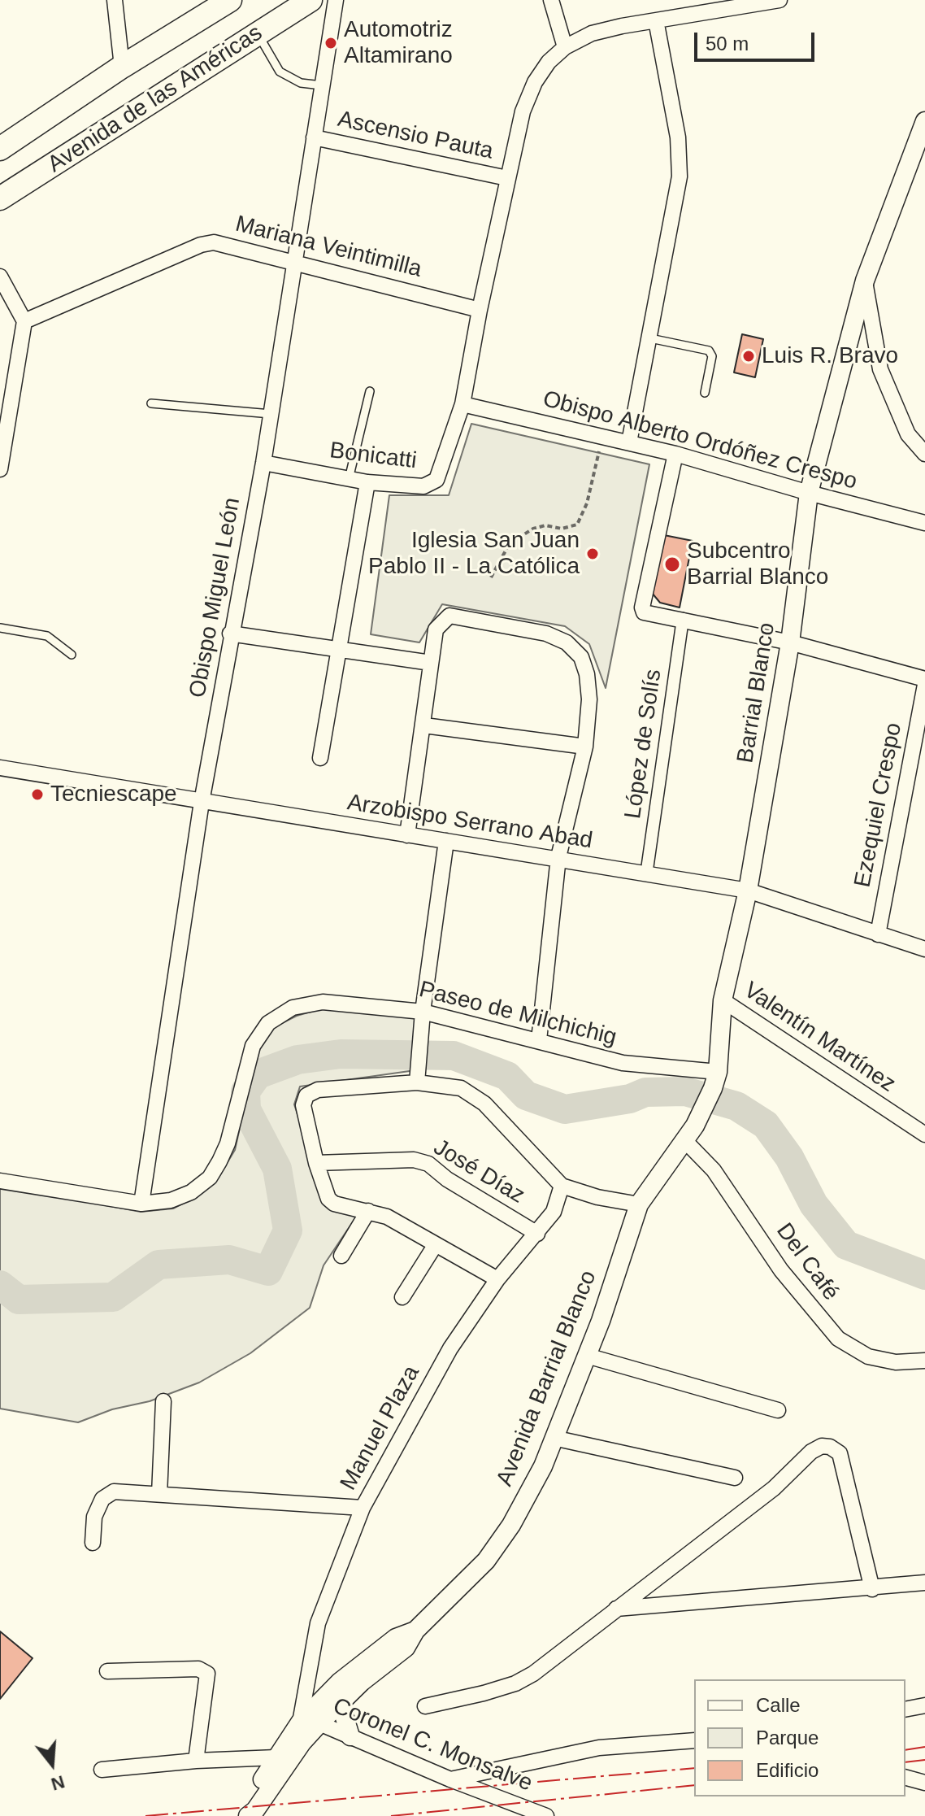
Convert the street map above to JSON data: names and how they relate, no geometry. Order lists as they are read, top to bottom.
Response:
{
  "streets": {
    "main road": ["Avenida de las Américas"],
    "street": [
      "Ascensio Pauta",
      "Mariana Veintimilla",
      "Obispo Alberto Ordóñez Crespo",
      "Bonicatti",
      "Obispo Miguel León",
      "Barrial Blanco",
      "López de Solís",
      "Ezequiel Crespo",
      "Arzobispo Serrano Abad",
      "Paseo de Milchichig",
      "Valentín Martínez",
      "José Díaz",
      "Del Café",
      "Avenida Barrial Blanco",
      "Manuel Plaza",
      "Coronel C. Monsalve"
    ]
  },
  "crossings": [
    ["Ascensio Pauta", "Bonicatti"],
    ["Ascensio Pauta", "Obispo Miguel León"],
    ["Mariana Veintimilla", "Bonicatti"],
    ["Mariana Veintimilla", "Obispo Miguel León"],
    ["Obispo Alberto Ordóñez Crespo", "Bonicatti"],
    ["Obispo Alberto Ordóñez Crespo", "Barrial Blanco"],
    ["Bonicatti", "Obispo Miguel León"],
    ["Obispo Miguel León", "Arzobispo Serrano Abad"],
    ["Obispo Miguel León", "Paseo de Milchichig"],
    ["Barrial Blanco", "Arzobispo Serrano Abad"],
    ["Barrial Blanco", "Paseo de Milchichig"],
    ["Barrial Blanco", "Valentín Martínez"],
    ["Barrial Blanco", "Del Café"],
    ["Barrial Blanco", "Avenida Barrial Blanco"],
    ["López de Solís", "Arzobispo Serrano Abad"],
    ["Ezequiel Crespo", "Arzobispo Serrano Abad"],
    ["José Díaz", "Manuel Plaza"],
    ["Del Café", "Avenida Barrial Blanco"],
    ["Avenida Barrial Blanco", "Manuel Plaza"],
    ["Avenida Barrial Blanco", "Coronel C. Monsalve"],
    ["Manuel Plaza", "Coronel C. Monsalve"]
  ],
  "places": [
    "Automotriz Altamirano",
    "Luis R. Bravo",
    "Iglesia San Juan Pablo II - La Católica",
    "Subcentro Barrial Blanco",
    "Tecniescape"
  ],
  "legend": ["Calle", "Parque", "Edificio"],
  "scale_bar": "50 m",
  "north": "bottom"
}
